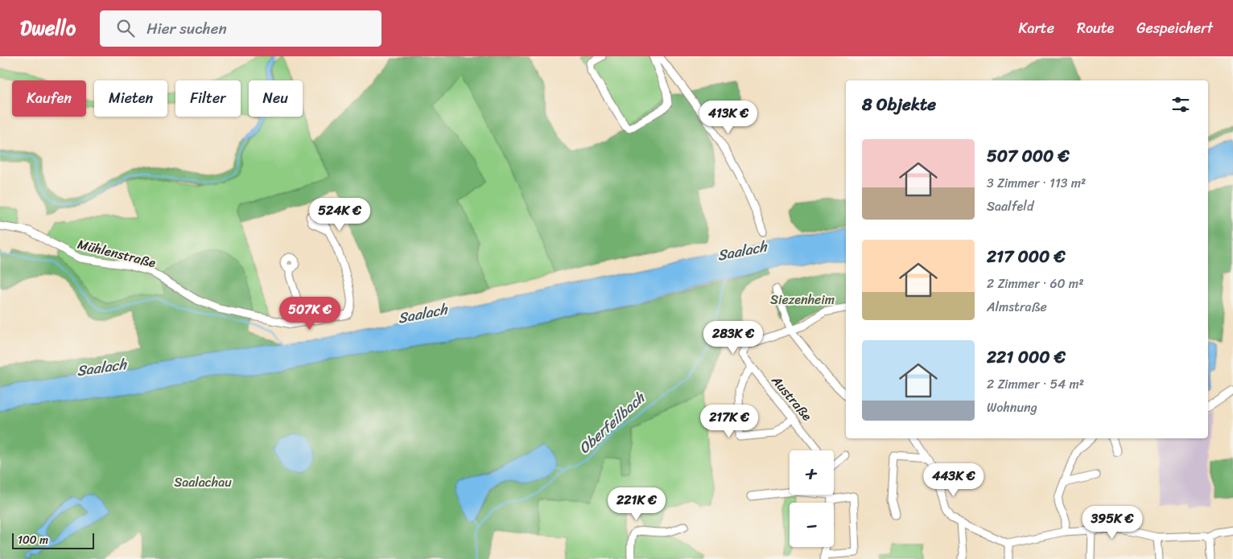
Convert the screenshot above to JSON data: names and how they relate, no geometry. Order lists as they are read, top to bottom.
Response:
{
  "streets": {
    "street": ["Mühlenstraße", "Austraße"]
  },
  "water": ["Saalach", "Oberfeilbach"],
  "parks": ["Siezenheim", "Saalachau"],
  "scale_bar": "100 m",
  "page": {
    "header": "Dwello",
    "search": "Hier suchen",
    "nav": ["Karte", "Route", "Gespeichert"],
    "chip": [
      "Kaufen",
      "Mieten",
      "Filter",
      "Neu"
    ],
    "heading": "8 Objekte",
    "price": [
      "413K €",
      "524K €",
      "507K €",
      "283K €",
      "217K €",
      "443K €",
      "221K €",
      "395K €"
    ],
    "list": [
      {
        "name": "507 000 €",
        "note": "3 Zimmer · 113 m² · Saalfeld"
      },
      {
        "name": "217 000 €",
        "note": "2 Zimmer · 60 m² · Almstraße"
      },
      {
        "name": "221 000 €",
        "note": "2 Zimmer · 54 m² · Wohnung"
      }
    ],
    "map_buttons": ["+", "−"],
    "scale": "100 m"
  }
}
